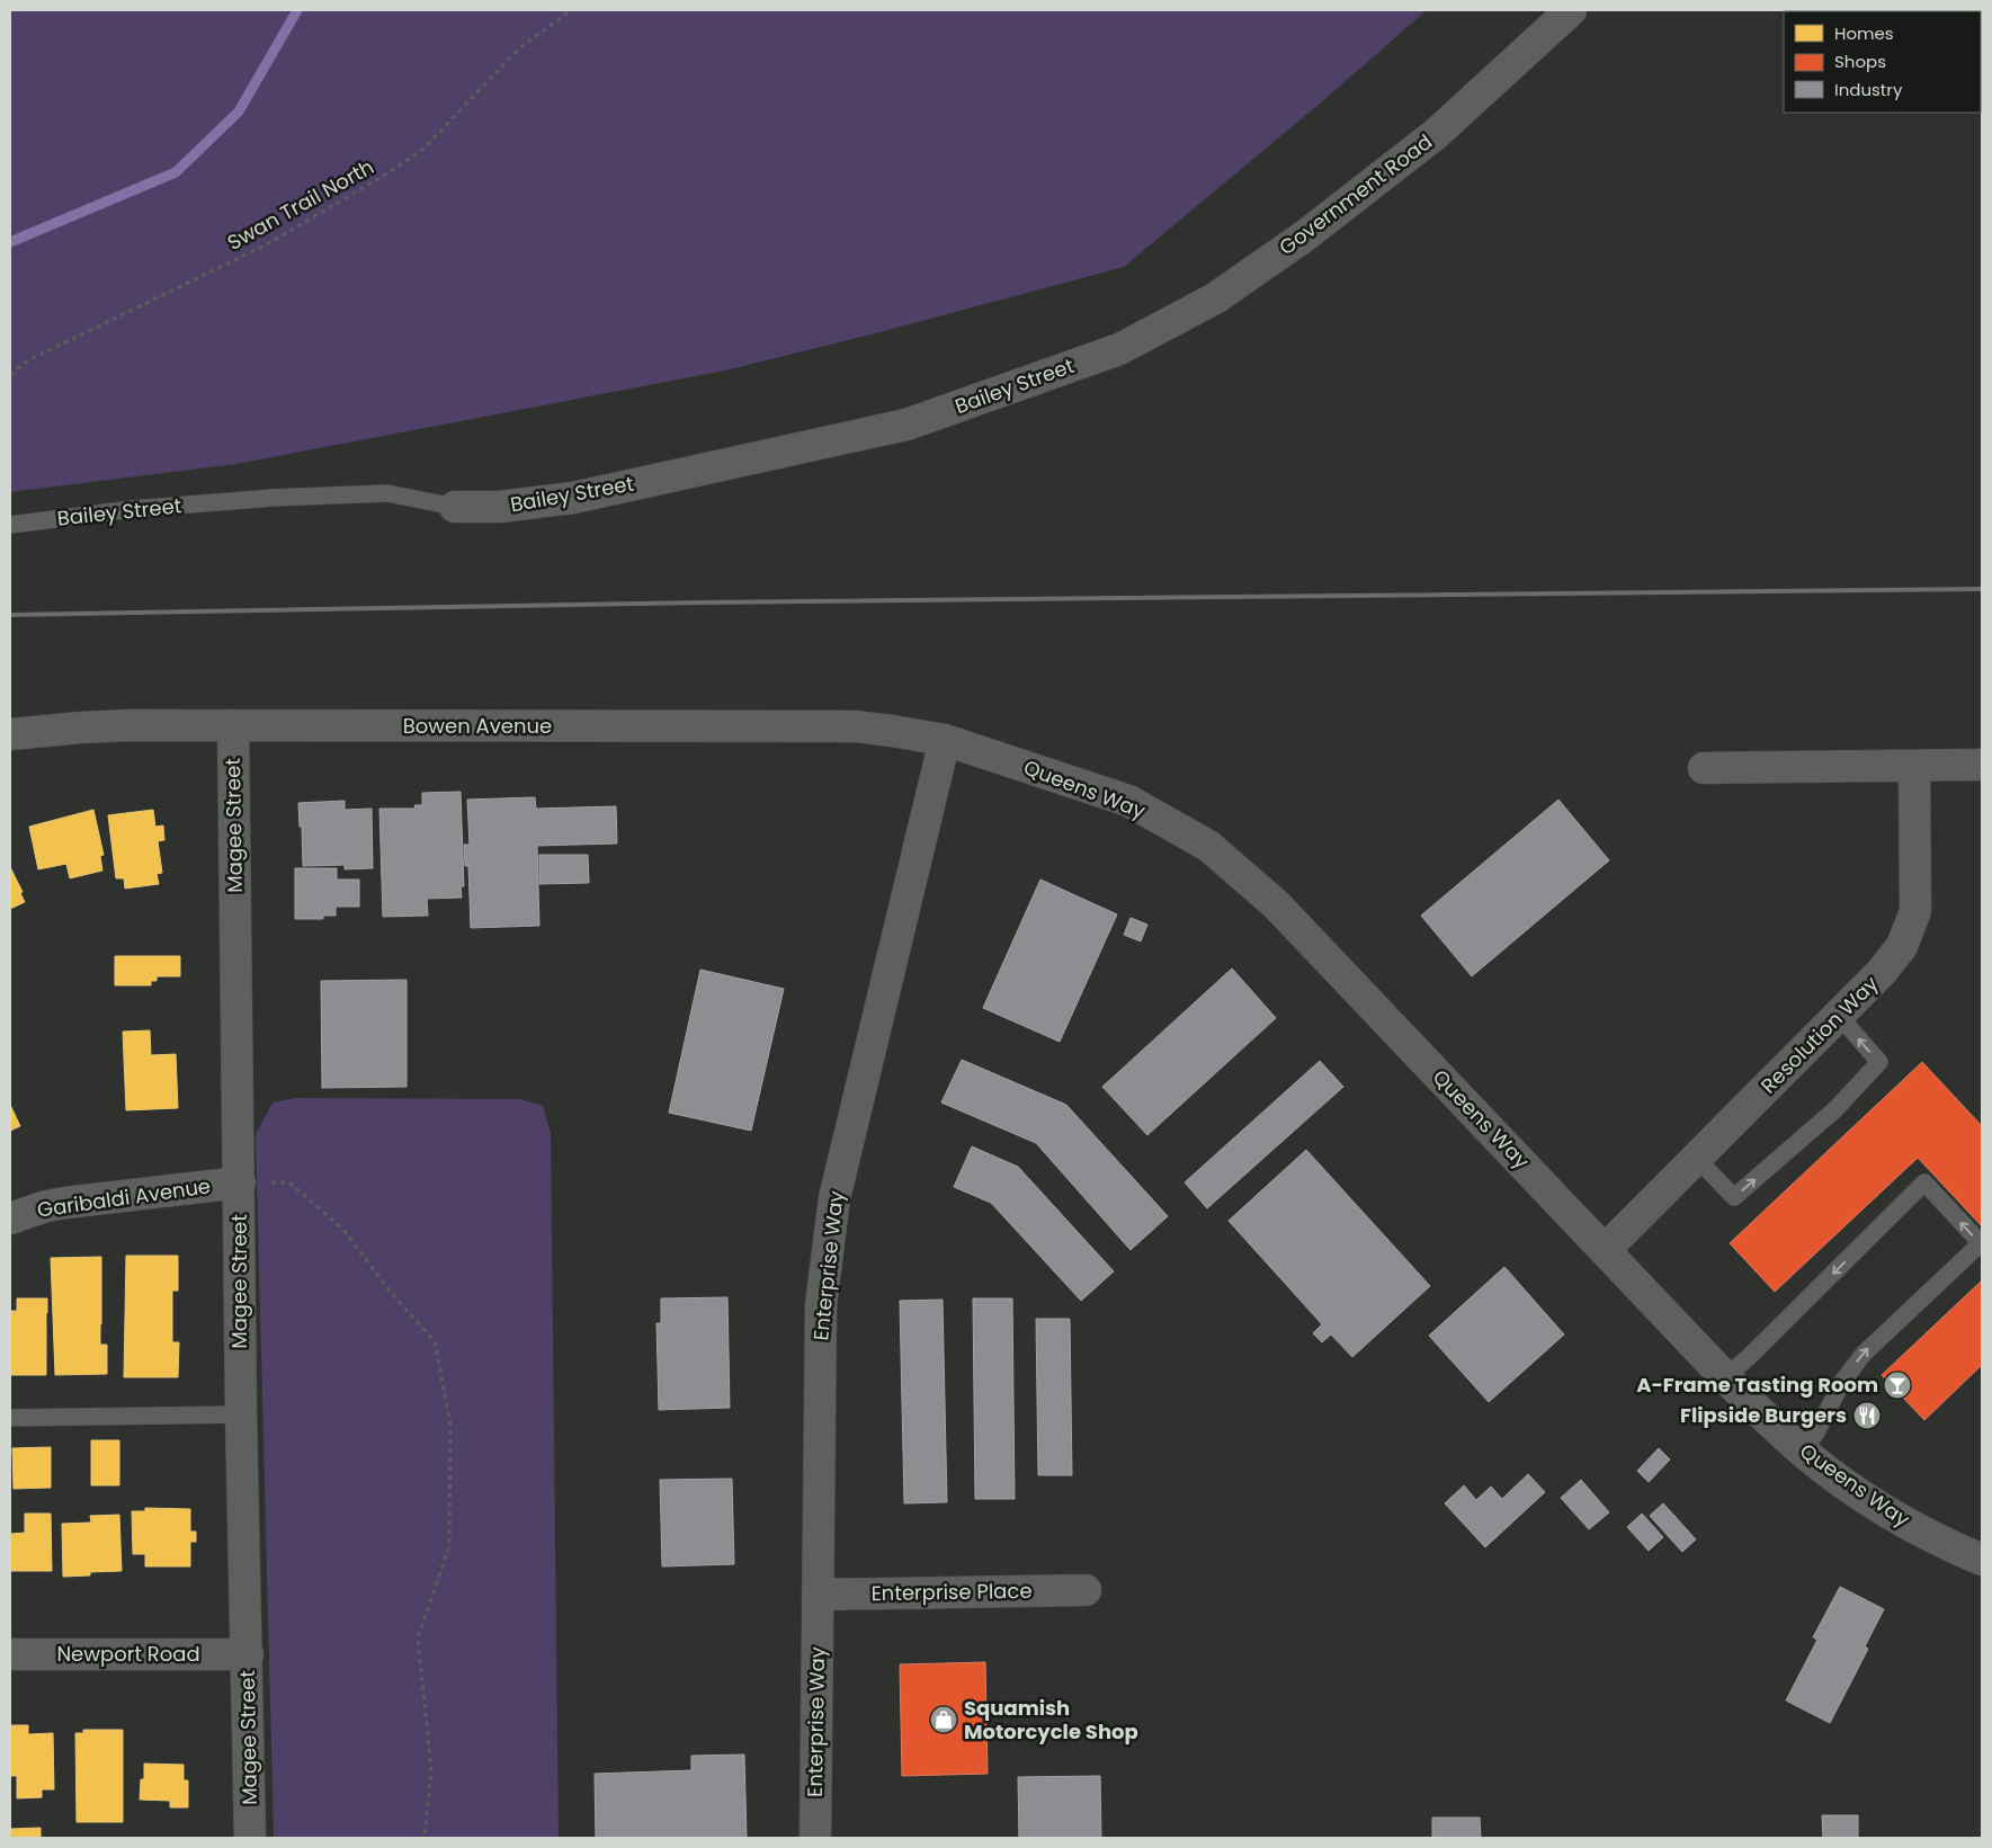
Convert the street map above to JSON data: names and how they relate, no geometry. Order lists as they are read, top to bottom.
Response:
{
  "streets": {
    "street": [
      "Government Road",
      "Bailey Street",
      "Bowen Avenue",
      "Queens Way",
      "Magee Street",
      "Resolution Way",
      "Garibaldi Avenue",
      "Enterprise Way",
      "Enterprise Place",
      "Newport Road"
    ],
    "path": ["Swan Trail North"]
  },
  "crossings": [
    ["Government Road", "Bailey Street"],
    ["Bowen Avenue", "Queens Way"],
    ["Bowen Avenue", "Magee Street"],
    ["Bowen Avenue", "Enterprise Way"],
    ["Queens Way", "Resolution Way"],
    ["Queens Way", "Enterprise Way"],
    ["Magee Street", "Garibaldi Avenue"],
    ["Magee Street", "Newport Road"],
    ["Enterprise Way", "Enterprise Place"]
  ],
  "places": {
    "bar": ["A-Frame Tasting Room"],
    "restaurant": ["Flipside Burgers"],
    "shop": ["Squamish Motorcycle Shop"]
  },
  "legend": ["Homes", "Shops", "Industry"]
}
